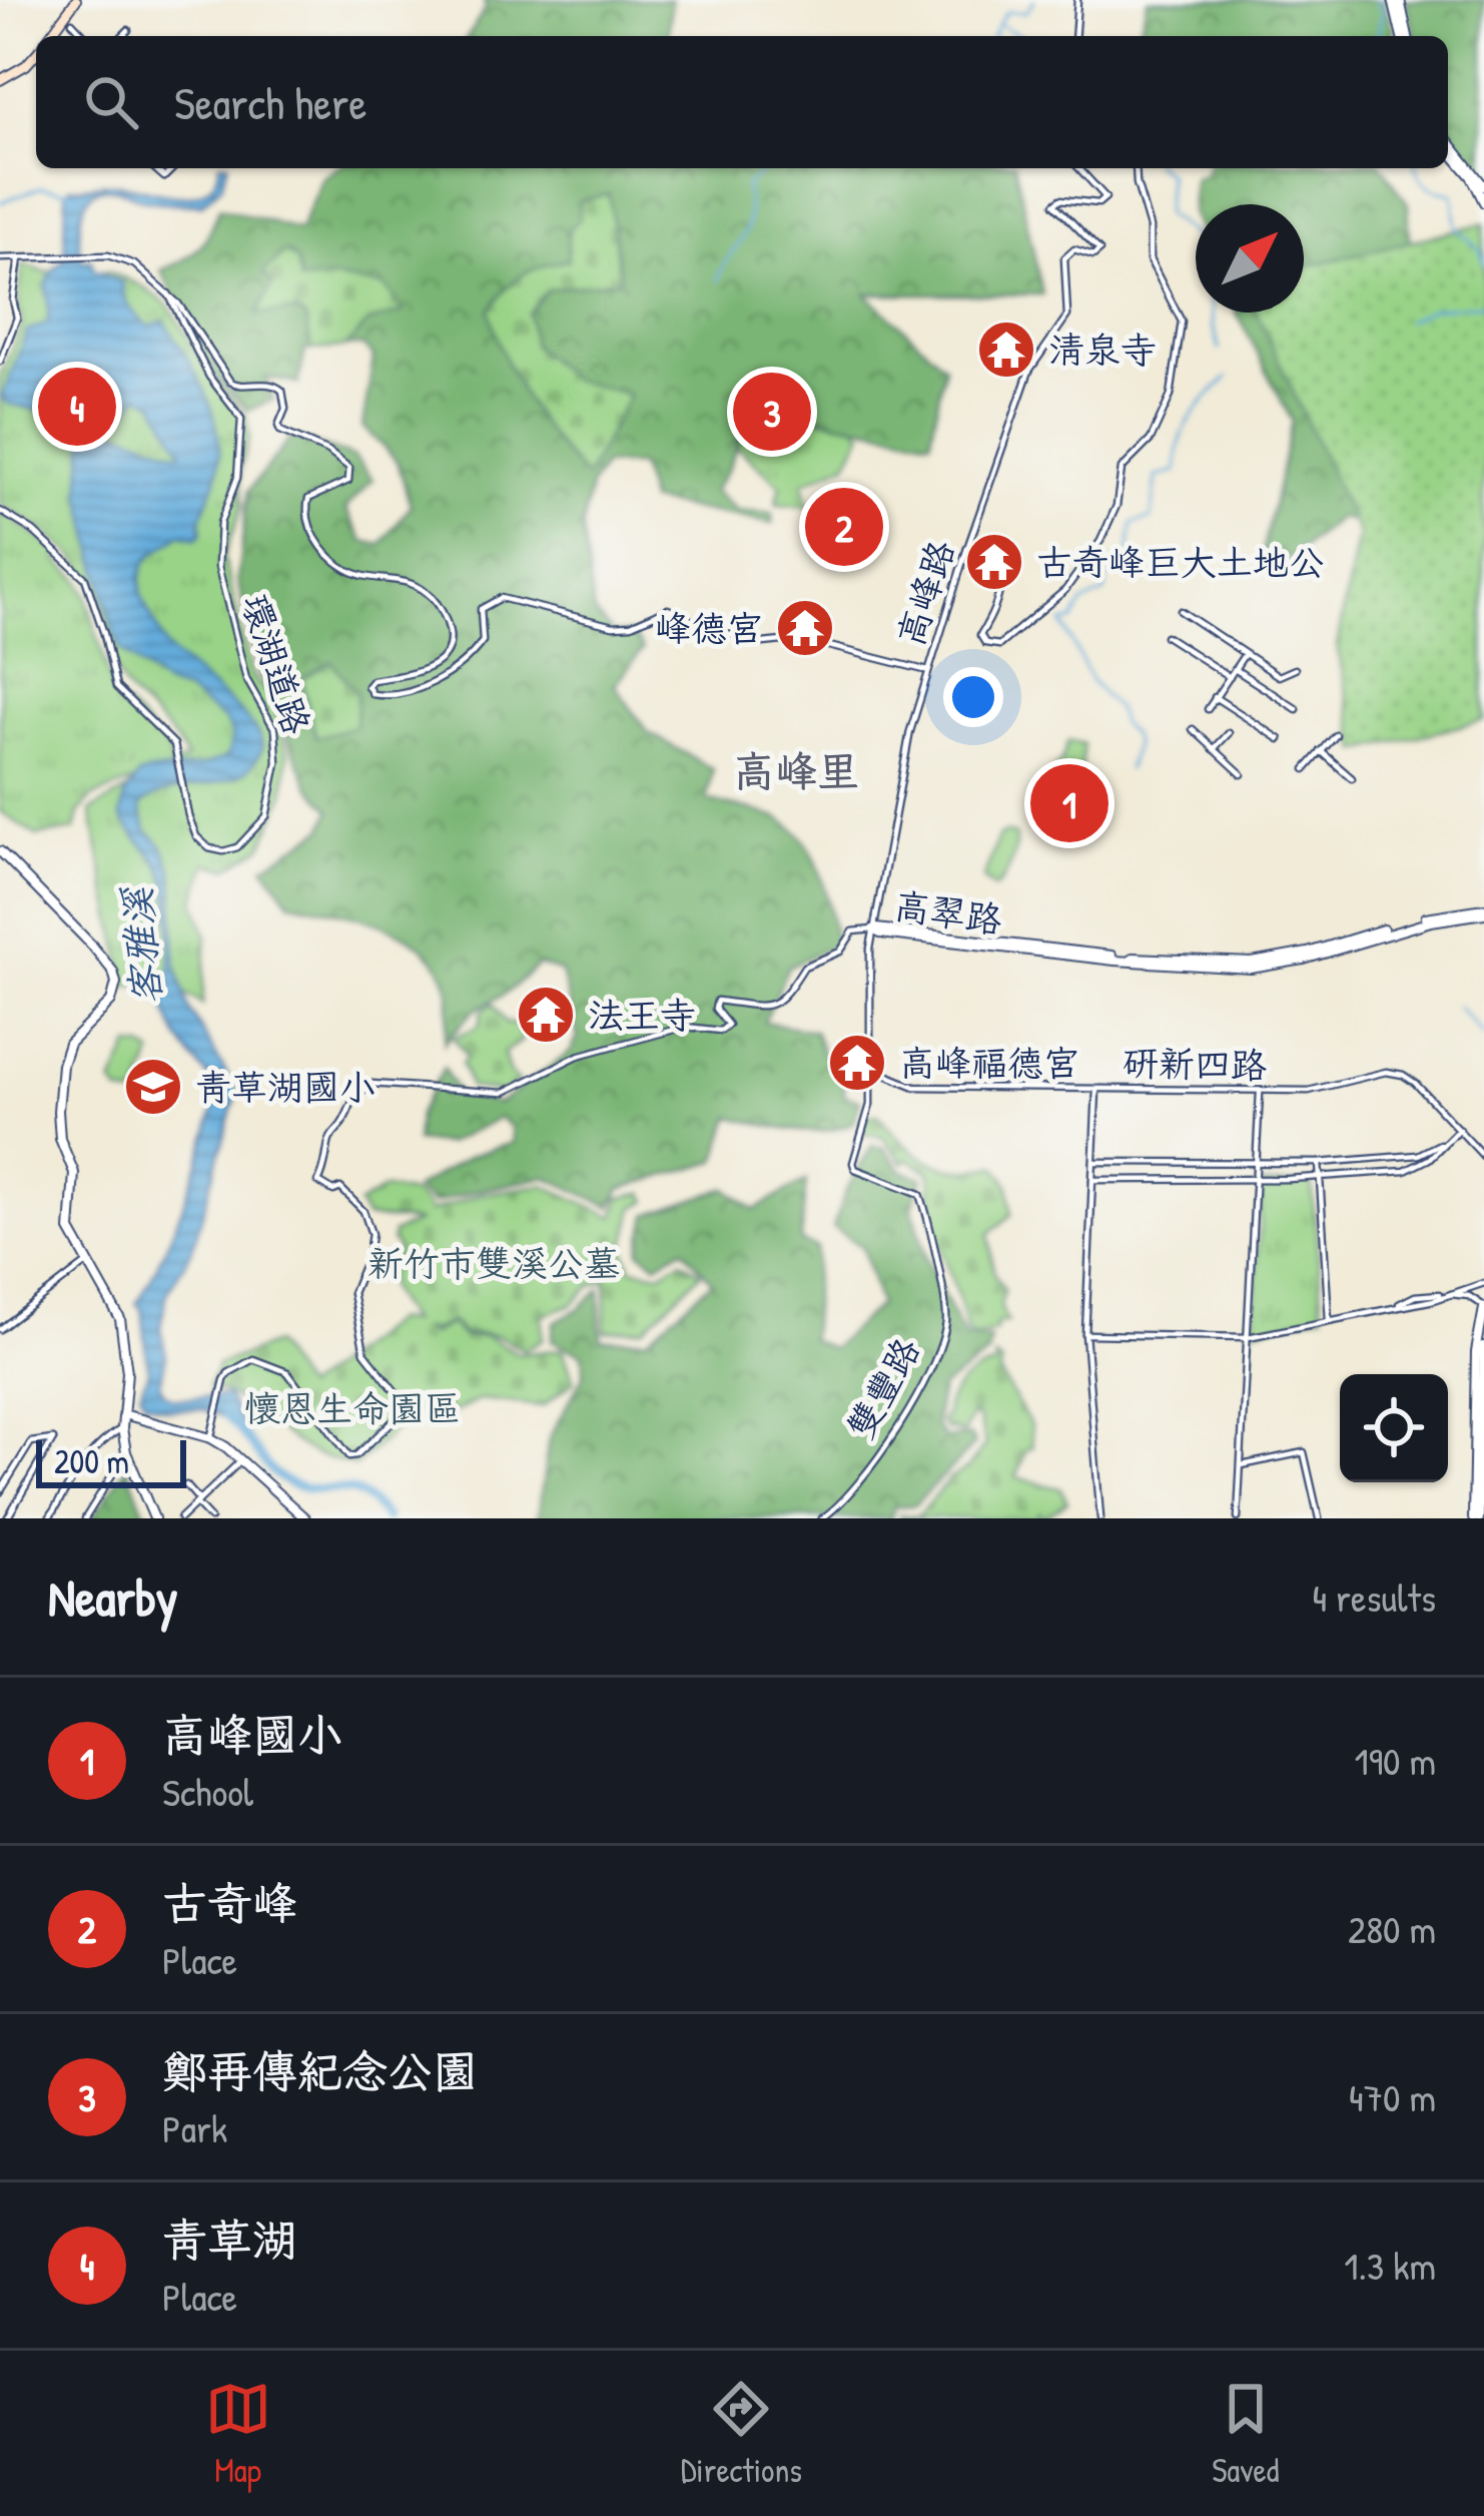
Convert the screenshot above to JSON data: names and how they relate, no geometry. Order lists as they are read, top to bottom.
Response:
{
  "streets": {
    "street": [
      "高峰路",
      "環湖道路",
      "高翠路",
      "研新四路",
      "雙豐路"
    ]
  },
  "crossings": [
    ["高峰路", "高翠路"],
    ["高峰路", "研新四路"],
    ["高峰路", "雙豐路"]
  ],
  "districts": ["高峰里"],
  "water": ["客雅溪"],
  "parks": ["新竹市雙溪公墓", "懷恩生命園區"],
  "places": {
    "temple": [
      "清泉寺",
      "古奇峰巨大土地公",
      "峰德宮",
      "法王寺",
      "高峰福德宮"
    ],
    "school or university": ["青草湖國小"]
  },
  "scale_bar": "200 m",
  "north": "top right",
  "page": {
    "search": "Search here",
    "pins": [
      "4",
      "3",
      "2",
      "1"
    ],
    "scale": "200 m",
    "heading": ["Nearby", "4 results"],
    "list": [
      {
        "mark": "1",
        "name": "高峰國小",
        "note": "School",
        "value": "190 m"
      },
      {
        "mark": "2",
        "name": "古奇峰",
        "note": "Place",
        "value": "280 m"
      },
      {
        "mark": "3",
        "name": "鄭再傳紀念公園",
        "note": "Park",
        "value": "470 m"
      },
      {
        "mark": "4",
        "name": "青草湖",
        "note": "Place",
        "value": "1.3 km"
      }
    ],
    "nav": ["Map", "Directions", "Saved"]
  }
}
